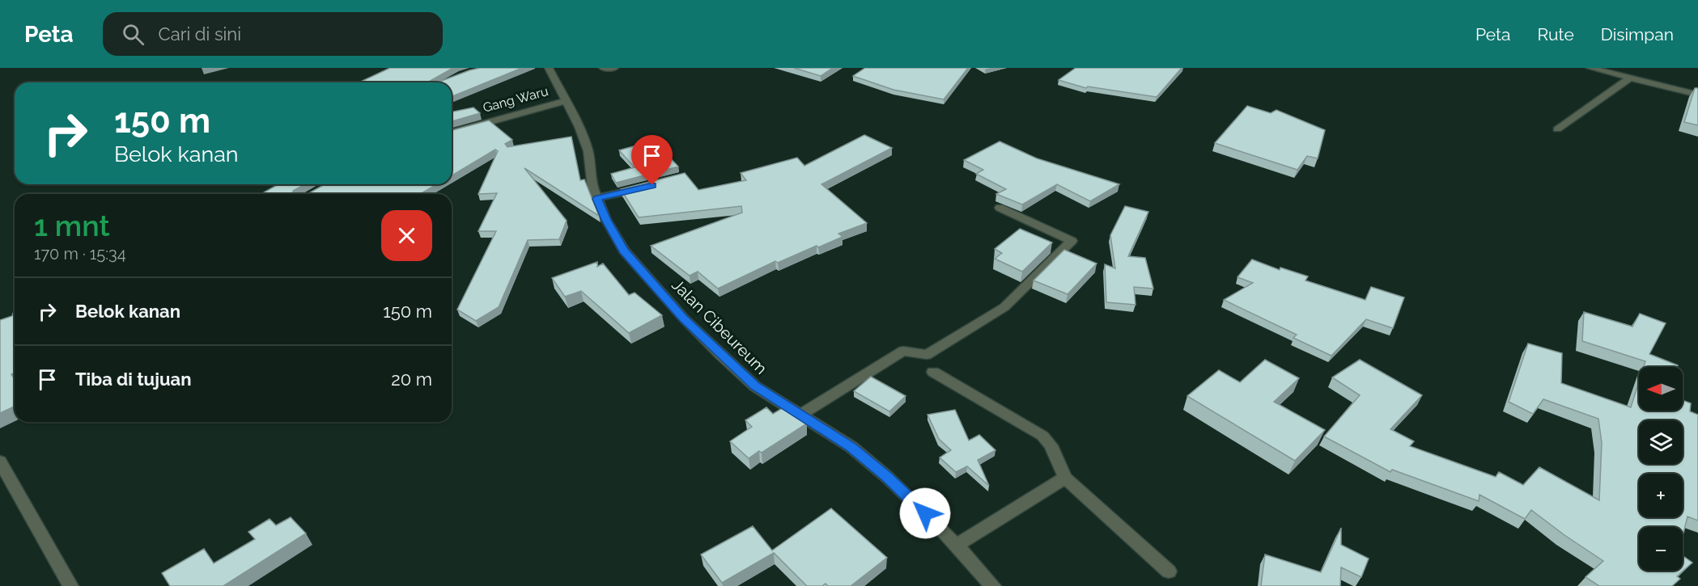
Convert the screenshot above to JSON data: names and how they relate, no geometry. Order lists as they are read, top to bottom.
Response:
{
  "streets": {
    "street": ["Gang Waru", "Jalan Cibeureum"]
  },
  "crossings": [
    ["Gang Waru", "Jalan Cibeureum"]
  ],
  "north": "left",
  "page": {
    "header": "Peta",
    "search": "Cari di sini",
    "nav": ["Peta", "Rute", "Disimpan"],
    "turn": ["150 m", "Belok kanan"],
    "heading": ["1 mnt", "170 m · 15:34"],
    "list": [
      {
        "name": "Belok kanan",
        "value": "150 m"
      },
      {
        "name": "Tiba di tujuan",
        "value": "20 m"
      }
    ],
    "map_buttons": ["+", "−"]
  }
}
